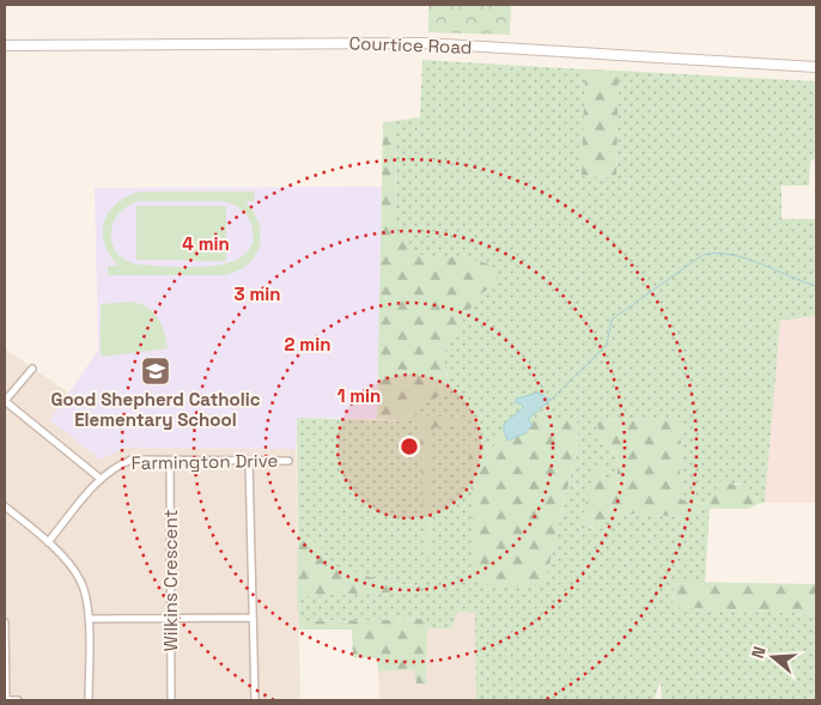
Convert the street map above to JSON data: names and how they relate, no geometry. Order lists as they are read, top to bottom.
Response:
{
  "streets": {
    "main road": ["Courtice Road"],
    "street": ["Farmington Drive", "Wilkins Crescent"]
  },
  "crossings": [
    ["Farmington Drive", "Wilkins Crescent"]
  ],
  "places": {
    "school or university": ["Good Shepherd Catholic Elementary School"]
  },
  "north": "left",
  "rings": [
    "4 min",
    "3 min",
    "2 min",
    "1 min"
  ]
}
